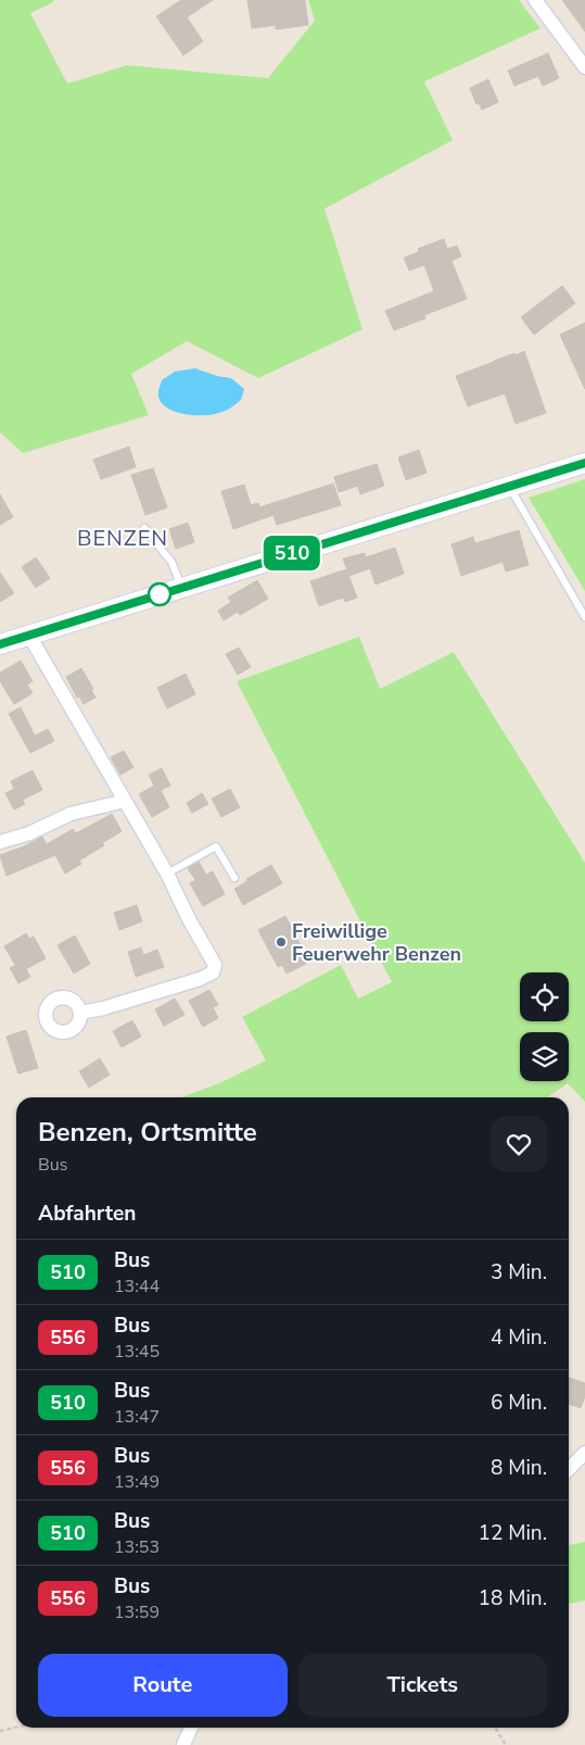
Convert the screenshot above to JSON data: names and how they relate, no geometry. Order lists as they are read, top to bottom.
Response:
{
  "districts": ["BENZEN"],
  "places": ["Freiwillige Feuerwehr Benzen"],
  "lines": ["bus line 510"],
  "page": {
    "on_map": "510",
    "heading": [
      ["Benzen, Ortsmitte", "Bus"],
      "Abfahrten"
    ],
    "list": [
      {
        "mark": "510",
        "name": "Bus",
        "note": "13:44",
        "value": "3 Min."
      },
      {
        "mark": "556",
        "name": "Bus",
        "note": "13:45",
        "value": "4 Min."
      },
      {
        "mark": "510",
        "name": "Bus",
        "note": "13:47",
        "value": "6 Min."
      },
      {
        "mark": "556",
        "name": "Bus",
        "note": "13:49",
        "value": "8 Min."
      },
      {
        "mark": "510",
        "name": "Bus",
        "note": "13:53",
        "value": "12 Min."
      },
      {
        "mark": "556",
        "name": "Bus",
        "note": "13:59",
        "value": "18 Min."
      }
    ],
    "buttons": ["Route", "Tickets"]
  }
}
